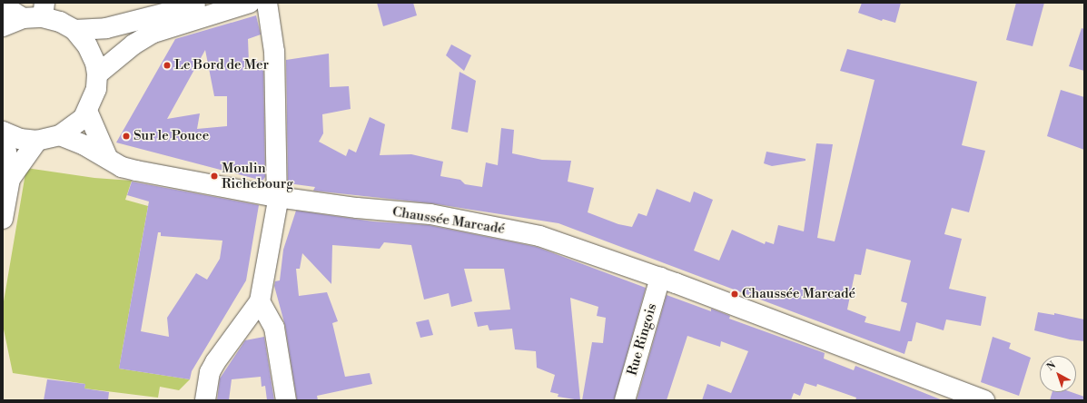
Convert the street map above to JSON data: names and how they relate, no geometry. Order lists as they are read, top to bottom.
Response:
{
  "streets": {
    "street": ["Chaussée Marcadé", "Rue Ringois"]
  },
  "crossings": [
    ["Chaussée Marcadé", "Rue Ringois"]
  ],
  "places": [
    "Le Bord de Mer",
    "Sur le Pouce",
    "Moulin Richebourg",
    "Chaussée Marcadé"
  ],
  "north": "top left"
}
